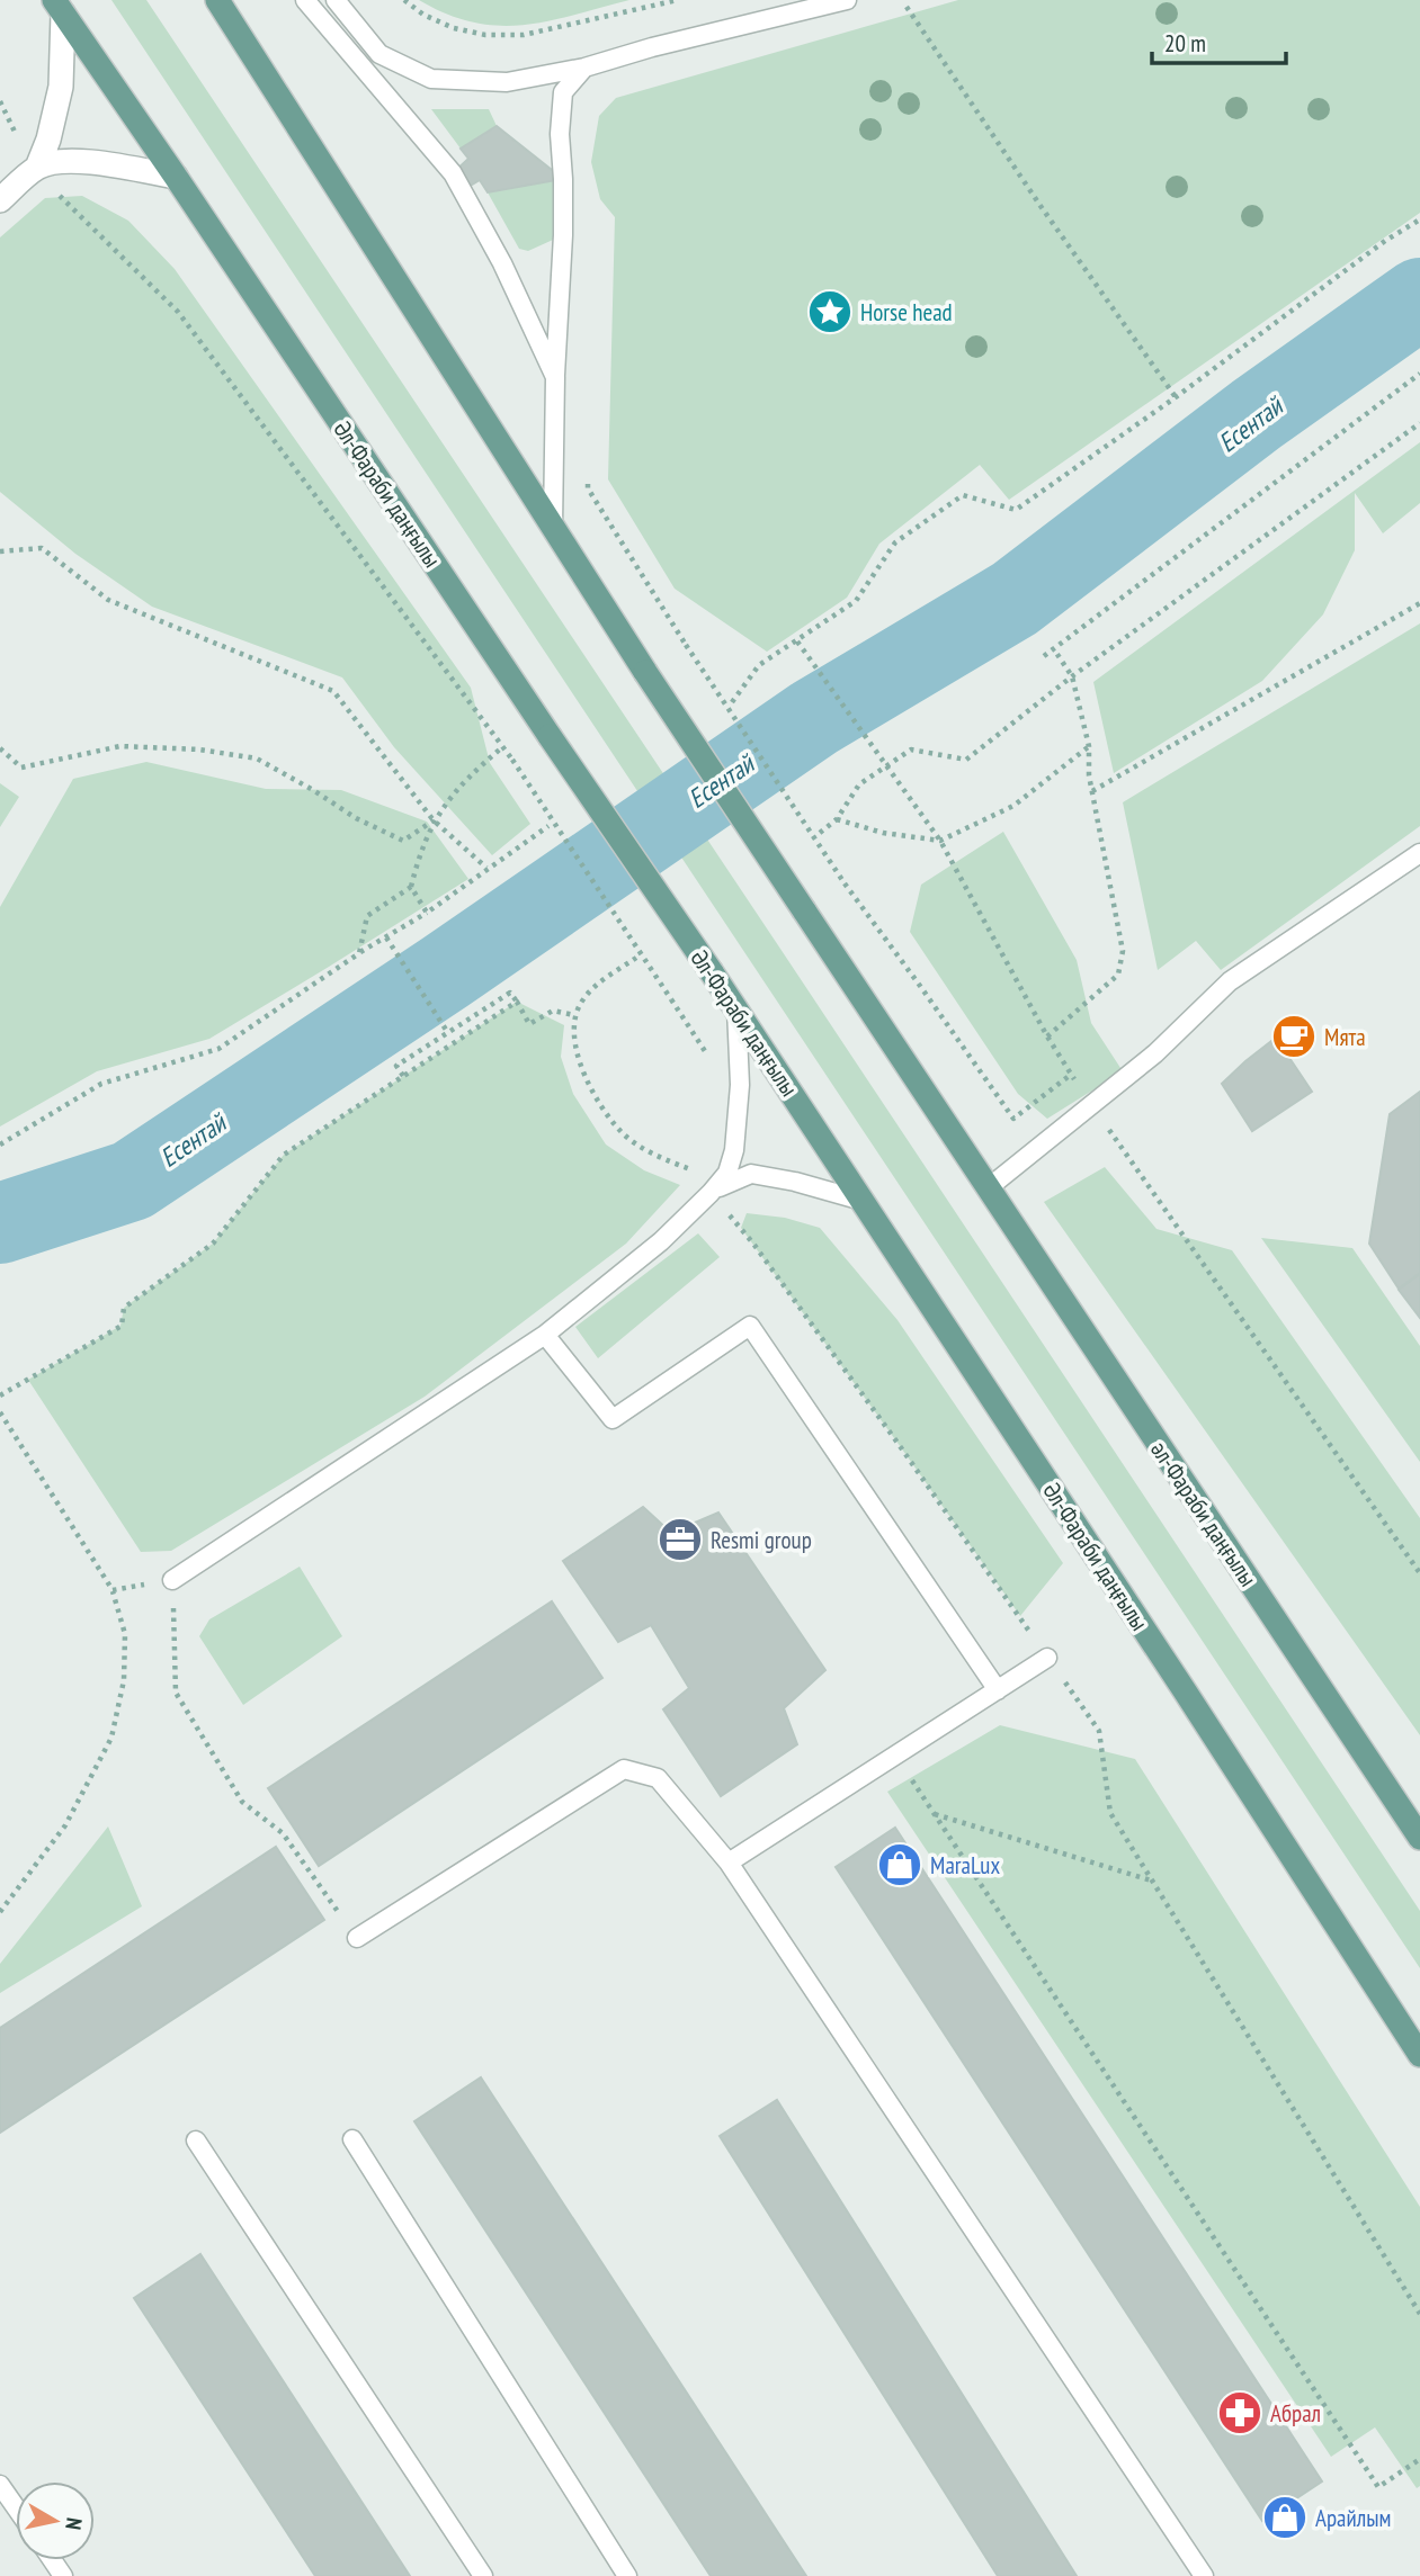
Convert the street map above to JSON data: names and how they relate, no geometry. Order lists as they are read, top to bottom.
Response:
{
  "streets": {
    "main road": ["Әл-Фараби даңғылы", "әл-Фараби даңғылы"]
  },
  "water": ["Есентай"],
  "places": {
    "place": ["Horse head"],
    "cafe": ["Мята"],
    "office": ["Resmi group"],
    "shop": ["MaraLux", "Арайлым"],
    "pharmacy": ["Абрал"]
  },
  "scale_bar": "20 m",
  "north": "right"
}
